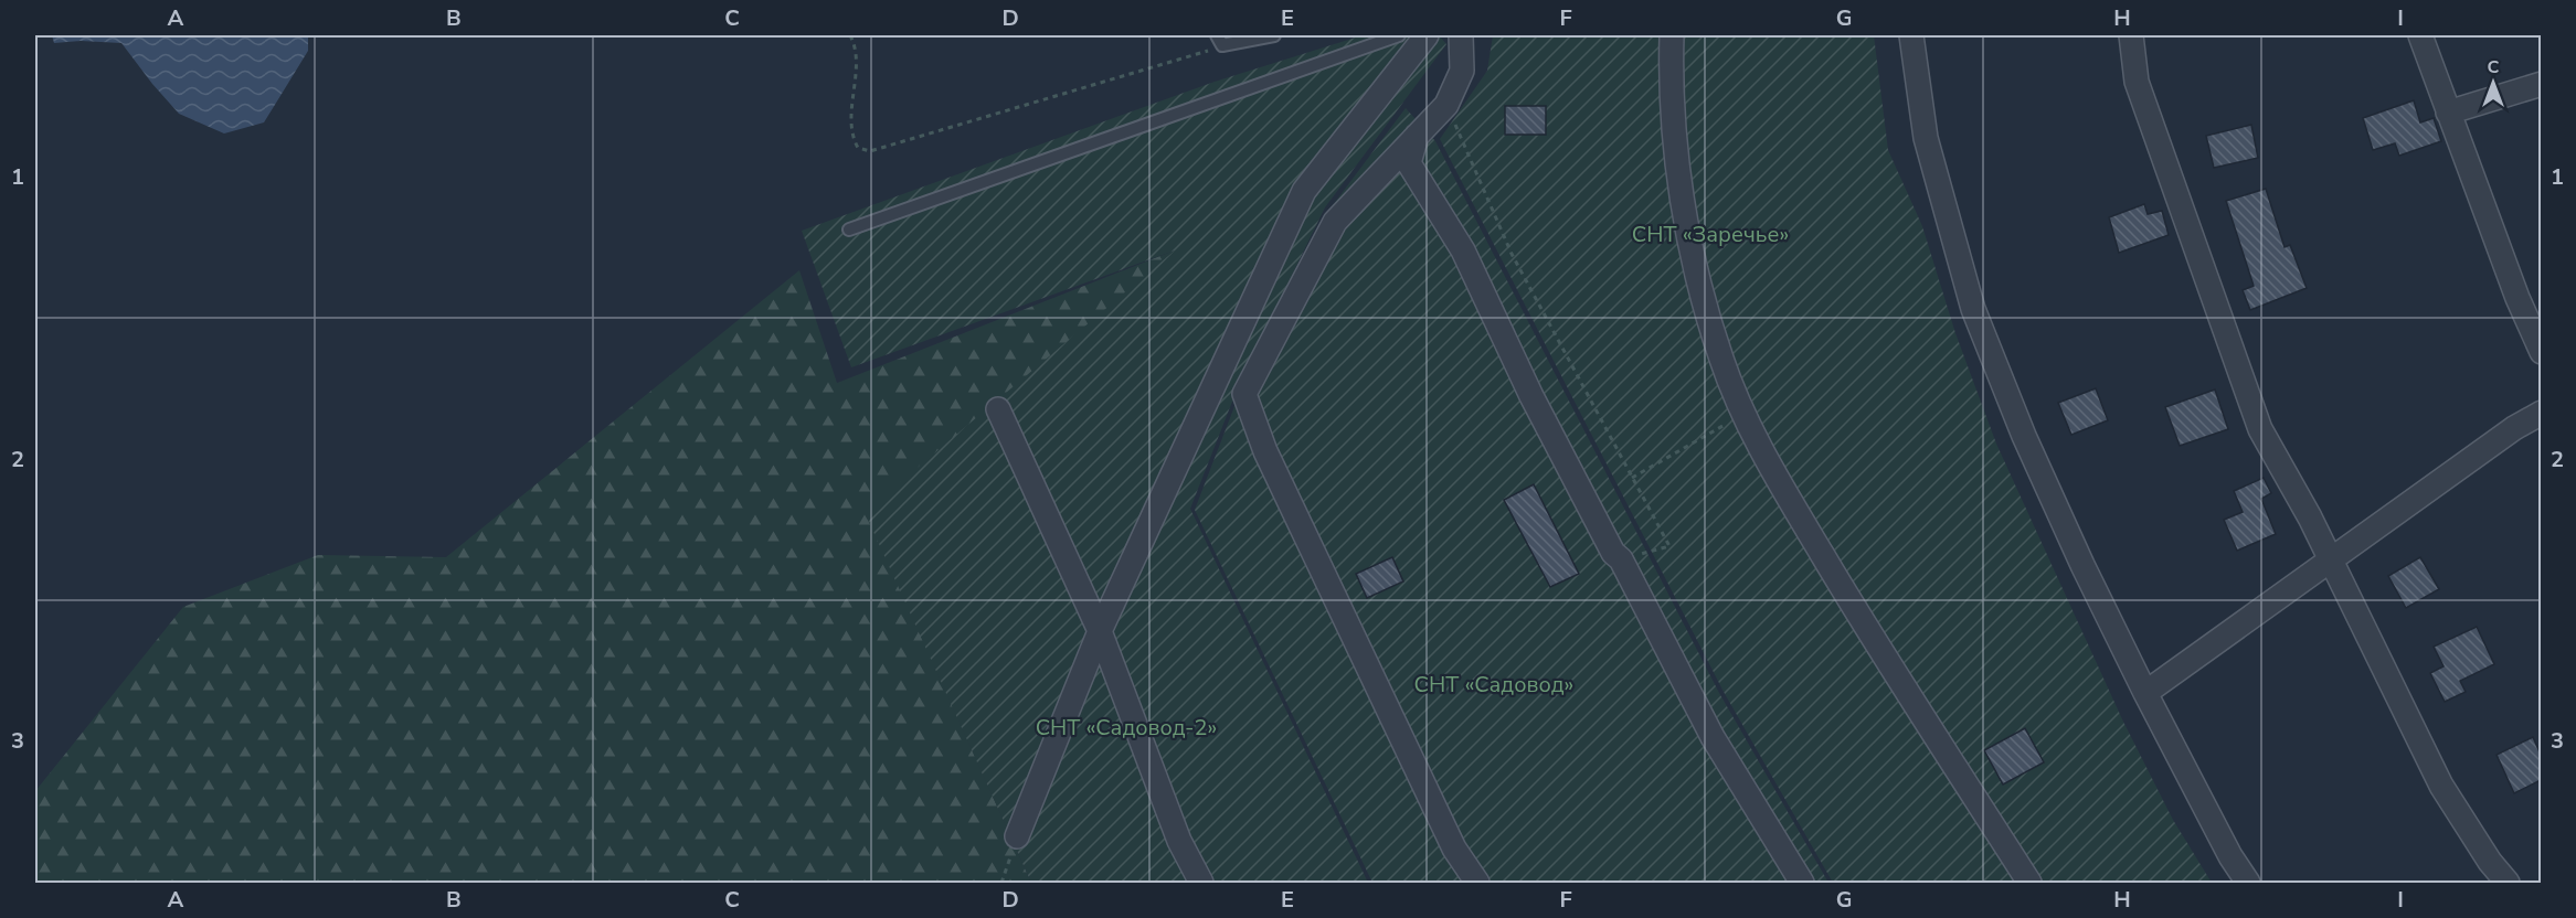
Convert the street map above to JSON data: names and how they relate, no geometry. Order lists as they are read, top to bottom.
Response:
{
  "parks": ["СНТ «Заречье»", "СНТ «Садовод»", "СНТ «Садовод-2»"],
  "north": "top",
  "grid": {
    "columns": [
      "A",
      "B",
      "C",
      "D",
      "E",
      "F",
      "G",
      "H",
      "I"
    ],
    "rows": ["1", "2", "3"]
  }
}
